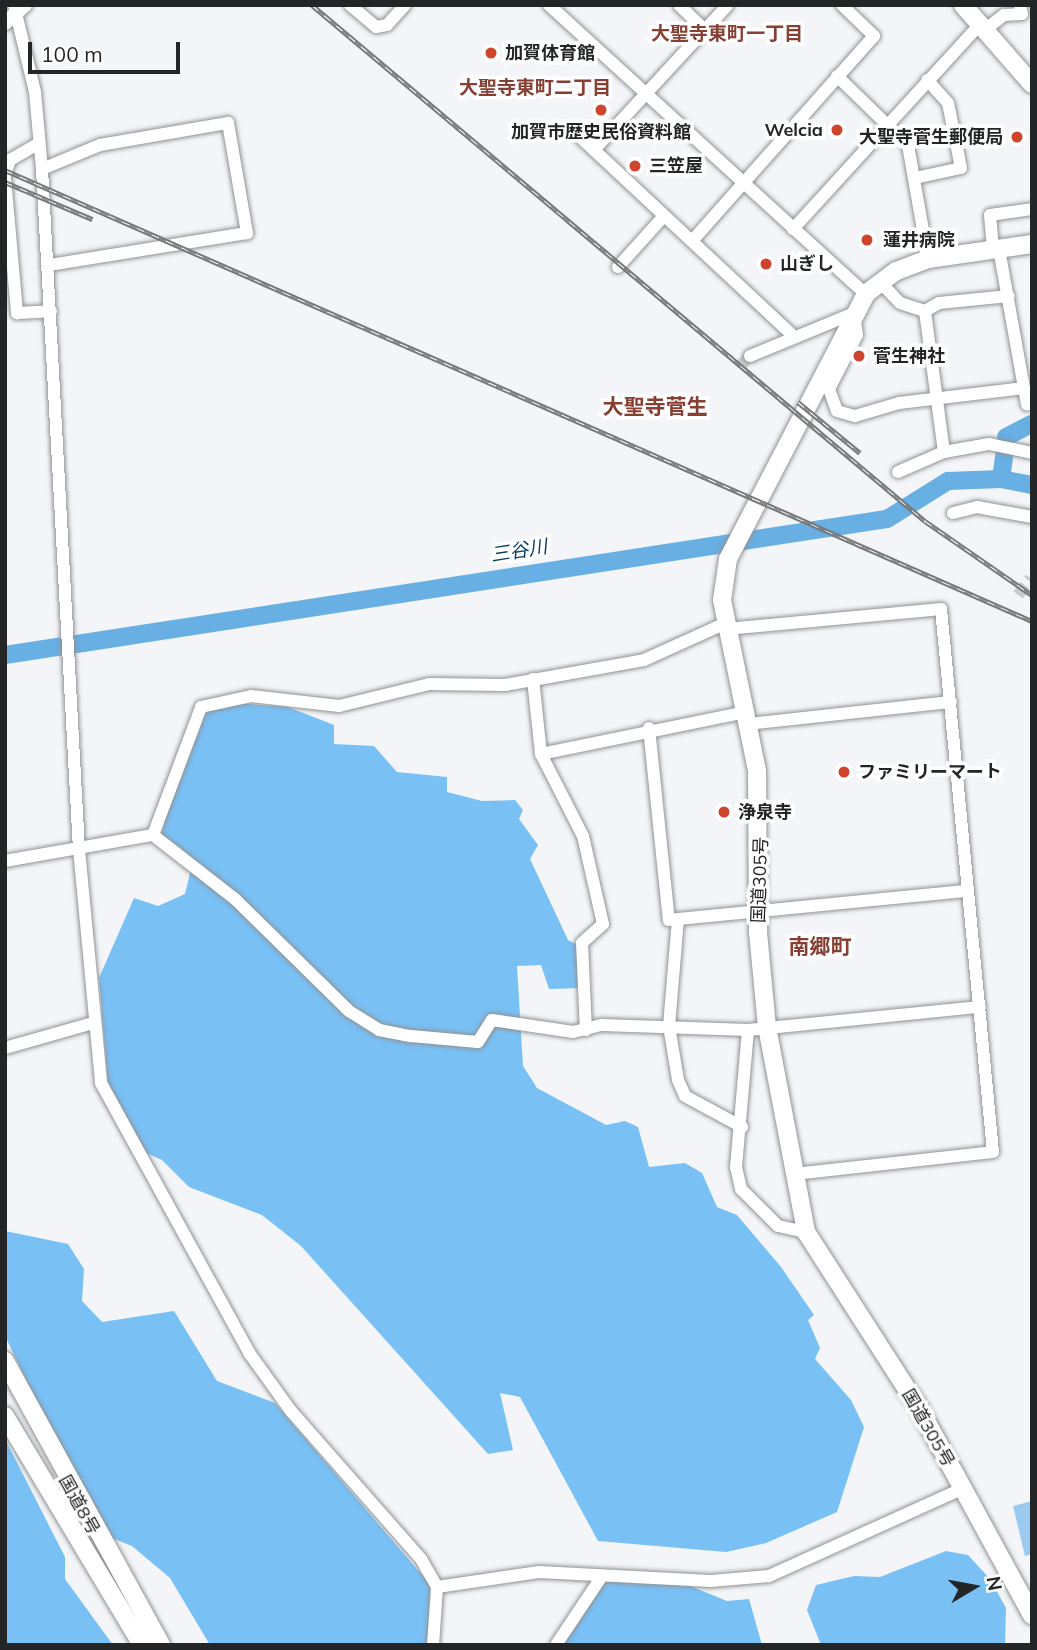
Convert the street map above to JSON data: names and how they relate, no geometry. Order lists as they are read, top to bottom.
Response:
{
  "streets": {
    "highway": ["国道305号", "国道8号"]
  },
  "districts": [
    "大聖寺東町一丁目",
    "大聖寺東町二丁目",
    "大聖寺菅生",
    "南郷町"
  ],
  "water": ["三谷川"],
  "places": [
    "加賀体育館",
    "加賀市歴史民俗資料館",
    "Welcia",
    "大聖寺菅生郵便局",
    "三笠屋",
    "蓮井病院",
    "山ぎし",
    "菅生神社",
    "ファミリーマート",
    "浄泉寺"
  ],
  "scale_bar": "100 m",
  "north": "right"
}
